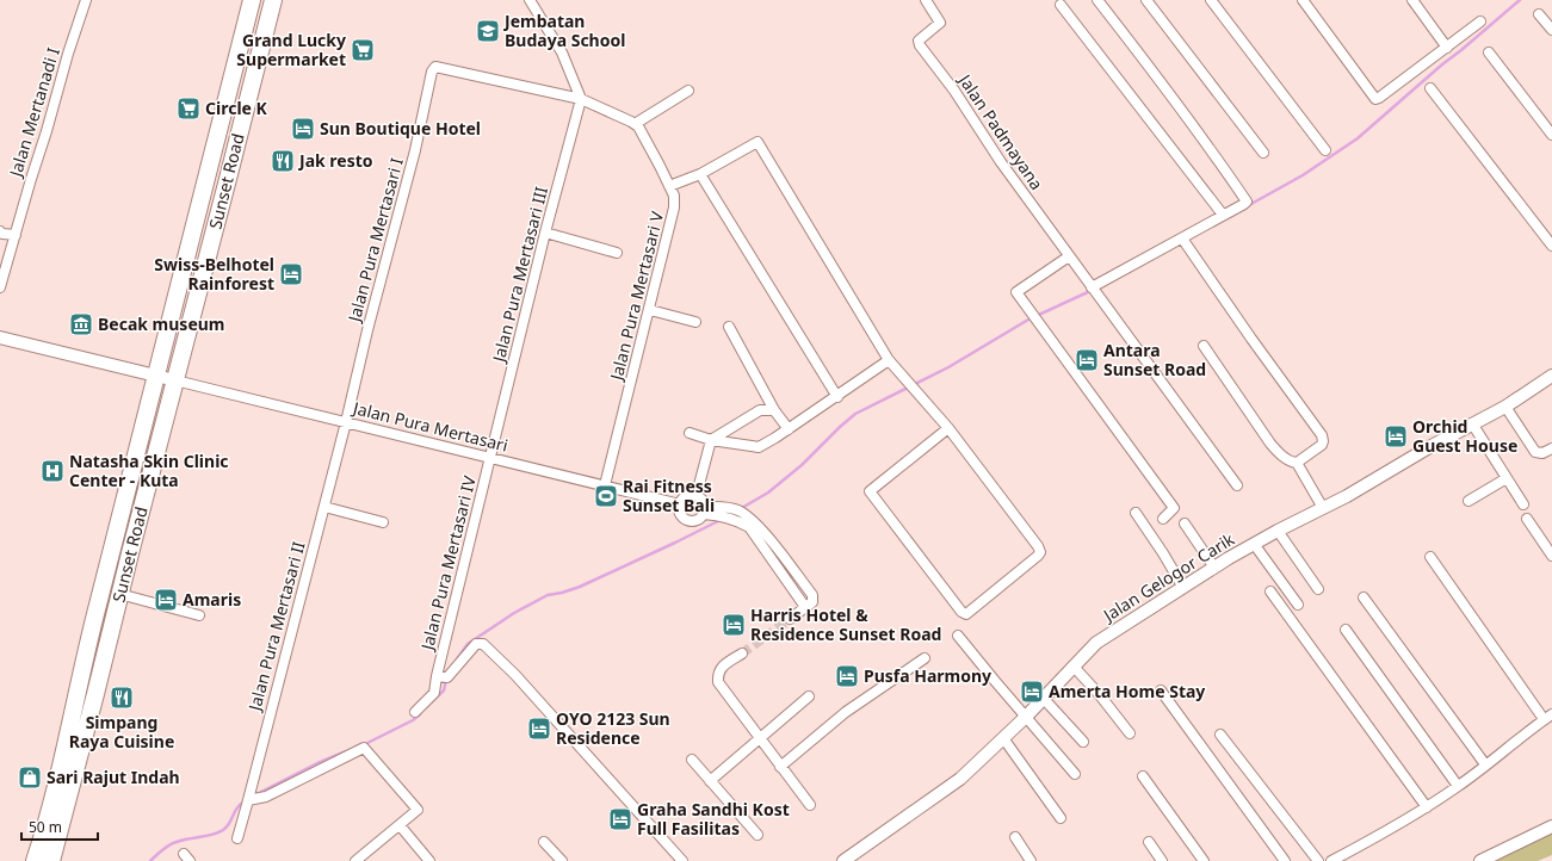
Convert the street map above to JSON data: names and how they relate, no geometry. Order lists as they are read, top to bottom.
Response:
{
  "streets": {
    "highway": ["Sunset Road"],
    "street": [
      "Jalan Mertanadi I",
      "Jalan Padmayana",
      "Jalan Pura Mertasari I",
      "Jalan Pura Mertasari III",
      "Jalan Pura Mertasari V",
      "Jalan Pura Mertasari",
      "Jalan Pura Mertasari IV",
      "Jalan Gelogor Carik",
      "Jalan Pura Mertasari II"
    ]
  },
  "crossings": [
    ["Sunset Road", "Jalan Pura Mertasari"],
    ["Jalan Pura Mertasari I", "Jalan Pura Mertasari III"],
    ["Jalan Pura Mertasari I", "Jalan Pura Mertasari"],
    ["Jalan Pura Mertasari I", "Jalan Pura Mertasari II"],
    ["Jalan Pura Mertasari III", "Jalan Pura Mertasari"],
    ["Jalan Pura Mertasari III", "Jalan Pura Mertasari IV"],
    ["Jalan Pura Mertasari V", "Jalan Pura Mertasari"],
    ["Jalan Pura Mertasari", "Jalan Pura Mertasari IV"],
    ["Jalan Pura Mertasari", "Jalan Pura Mertasari II"]
  ],
  "places": {
    "school or university": ["Jembatan Budaya School"],
    "supermarket": ["Grand Lucky Supermarket", "Circle K"],
    "hotel": [
      "Sun Boutique Hotel",
      "Swiss-Belhotel Rainforest",
      "Antara Sunset Road",
      "Orchid Guest House",
      "Amaris",
      "Harris Hotel & Residence Sunset Road",
      "Pusfa Harmony",
      "Amerta Home Stay",
      "OYO 2123 Sun Residence",
      "Graha Sandhi Kost Full Fasilitas"
    ],
    "restaurant": ["Jak resto", "Simpang Raya Cuisine"],
    "museum": ["Becak museum"],
    "hospital": ["Natasha Skin Clinic Center - Kuta"],
    "sports": ["Rai Fitness Sunset Bali"],
    "shop": ["Sari Rajut Indah"]
  },
  "scale_bar": "50 m"
}
